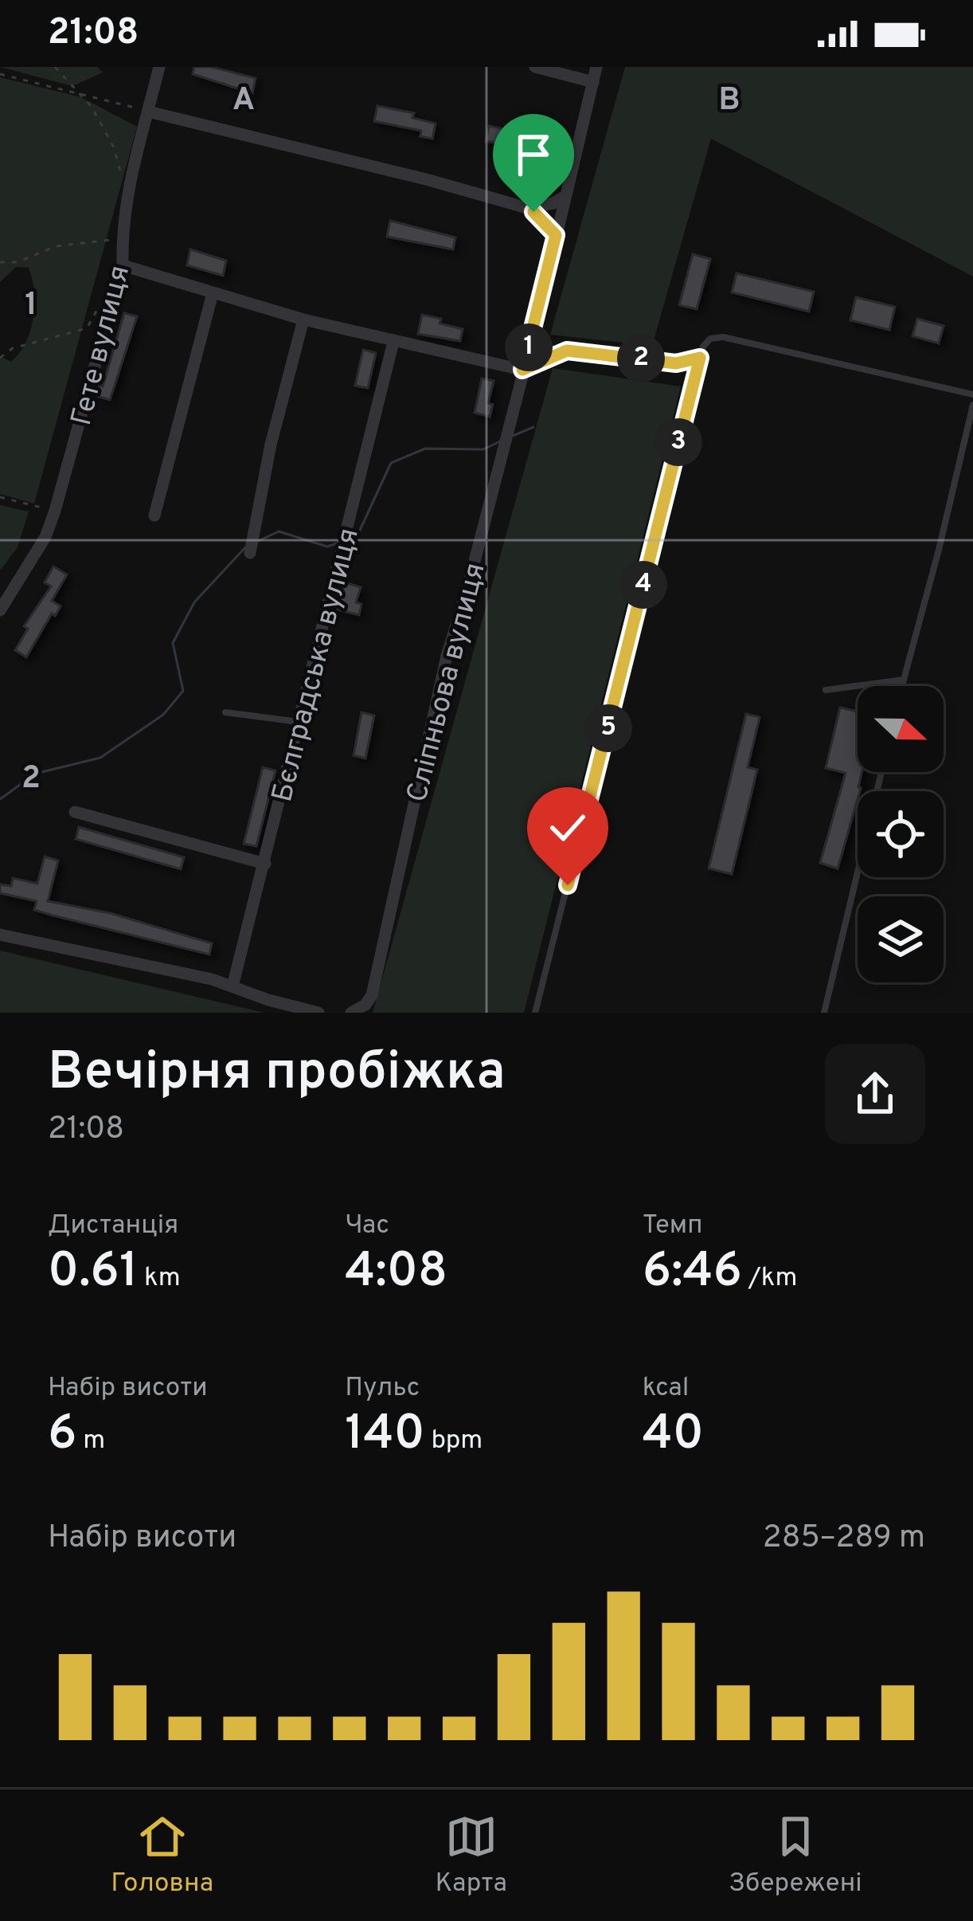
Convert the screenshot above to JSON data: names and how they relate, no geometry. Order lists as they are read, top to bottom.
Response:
{
  "streets": {
    "street": ["Гете вулиця", "Бєлградська вулиця", "Сліпньова вулиця"]
  },
  "north": "right",
  "page": {
    "status": "21:08",
    "pins": [
      "1",
      "2",
      "3",
      "4",
      "5"
    ],
    "heading": ["Вечірня пробіжка", "21:08"],
    "stats": [
      ["Дистанція", "0.61 km"],
      ["Час", "4:08"],
      ["Темп", "6:46 /km"],
      ["Набір висоти", "6 m"],
      ["Пульс", "140 bpm"],
      ["kcal", "40"]
    ],
    "chart": ["Набір висоти", "285–289 m"],
    "tabs": ["Головна", "Карта", "Збережені"]
  },
  "grid": {
    "columns": ["A", "B"],
    "rows": ["1", "2"]
  }
}
